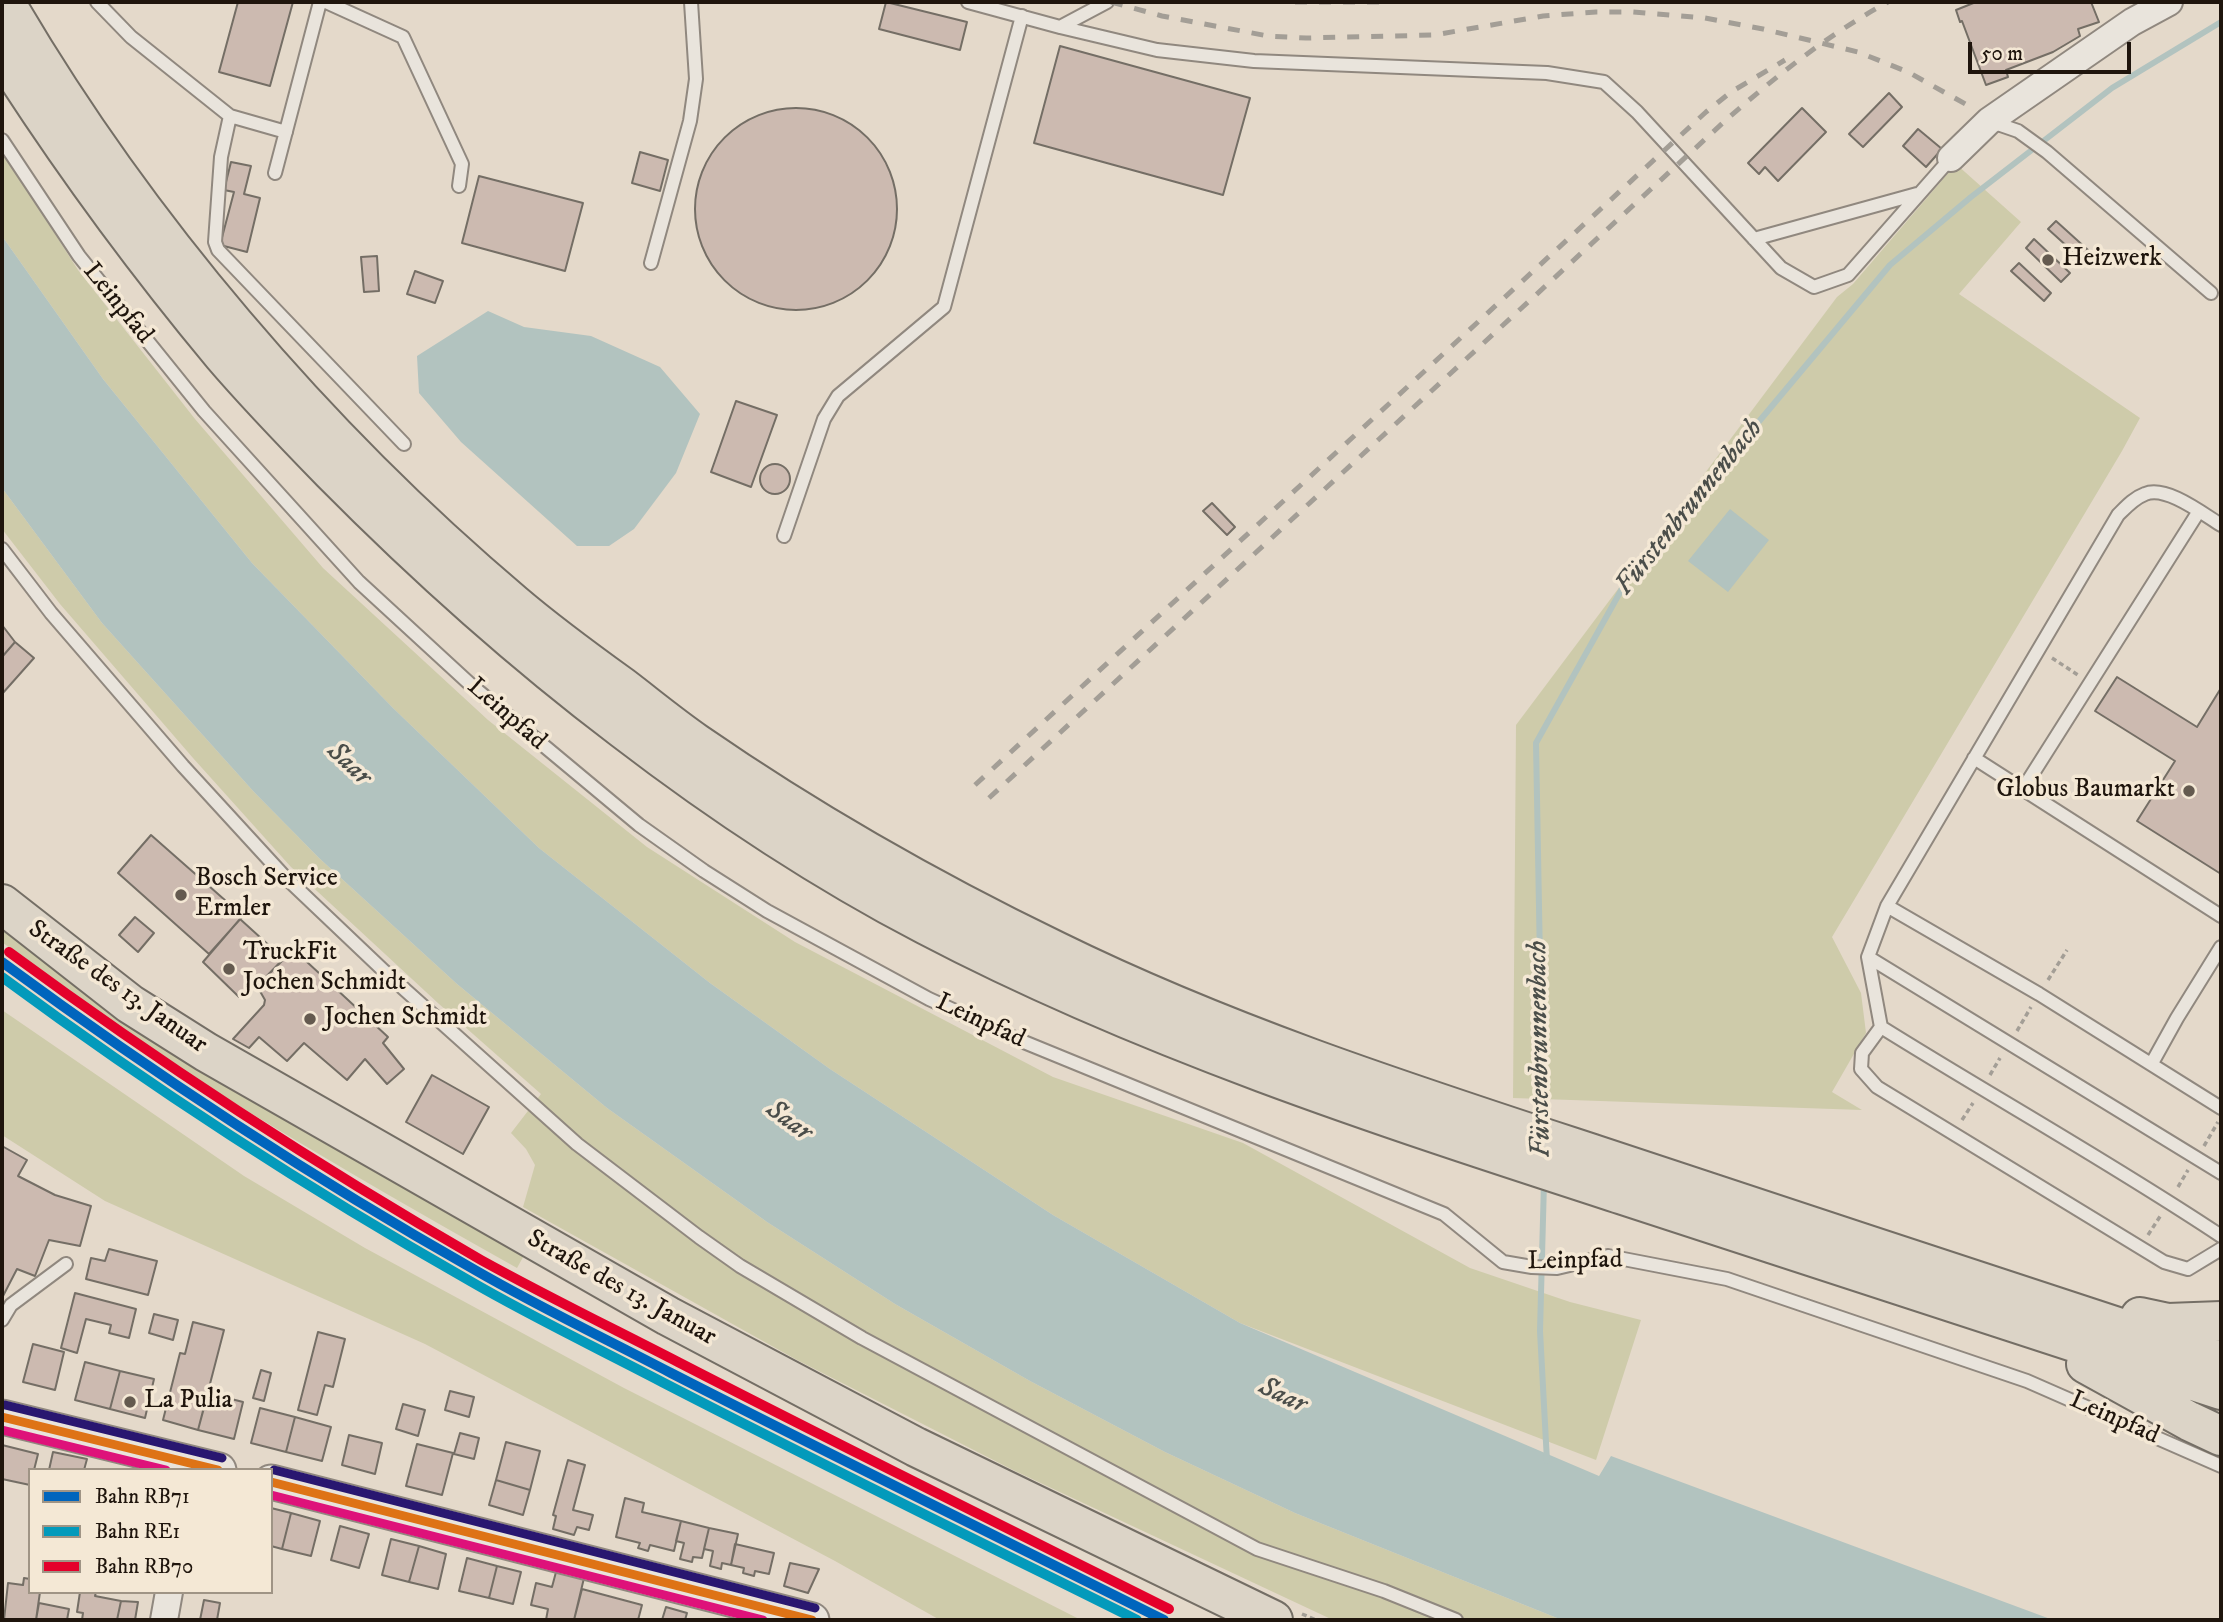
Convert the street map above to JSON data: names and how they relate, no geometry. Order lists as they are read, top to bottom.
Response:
{
  "streets": {
    "main road": ["Straße des 13. Januar"],
    "lane": ["Leinpfad"]
  },
  "water": ["Fürstenbrunnenbach", "Saar"],
  "places": [
    "Heizwerk",
    "Globus Baumarkt",
    "Bosch Service Ermler",
    "TruckFit Jochen Schmidt",
    "Jochen Schmidt",
    "La Pulia"
  ],
  "lines": ["rail line RB70", "rail line RB71", "rail line RE1"],
  "legend": ["Bahn RB71", "Bahn RE1", "Bahn RB70"],
  "scale_bar": "50 m"
}
